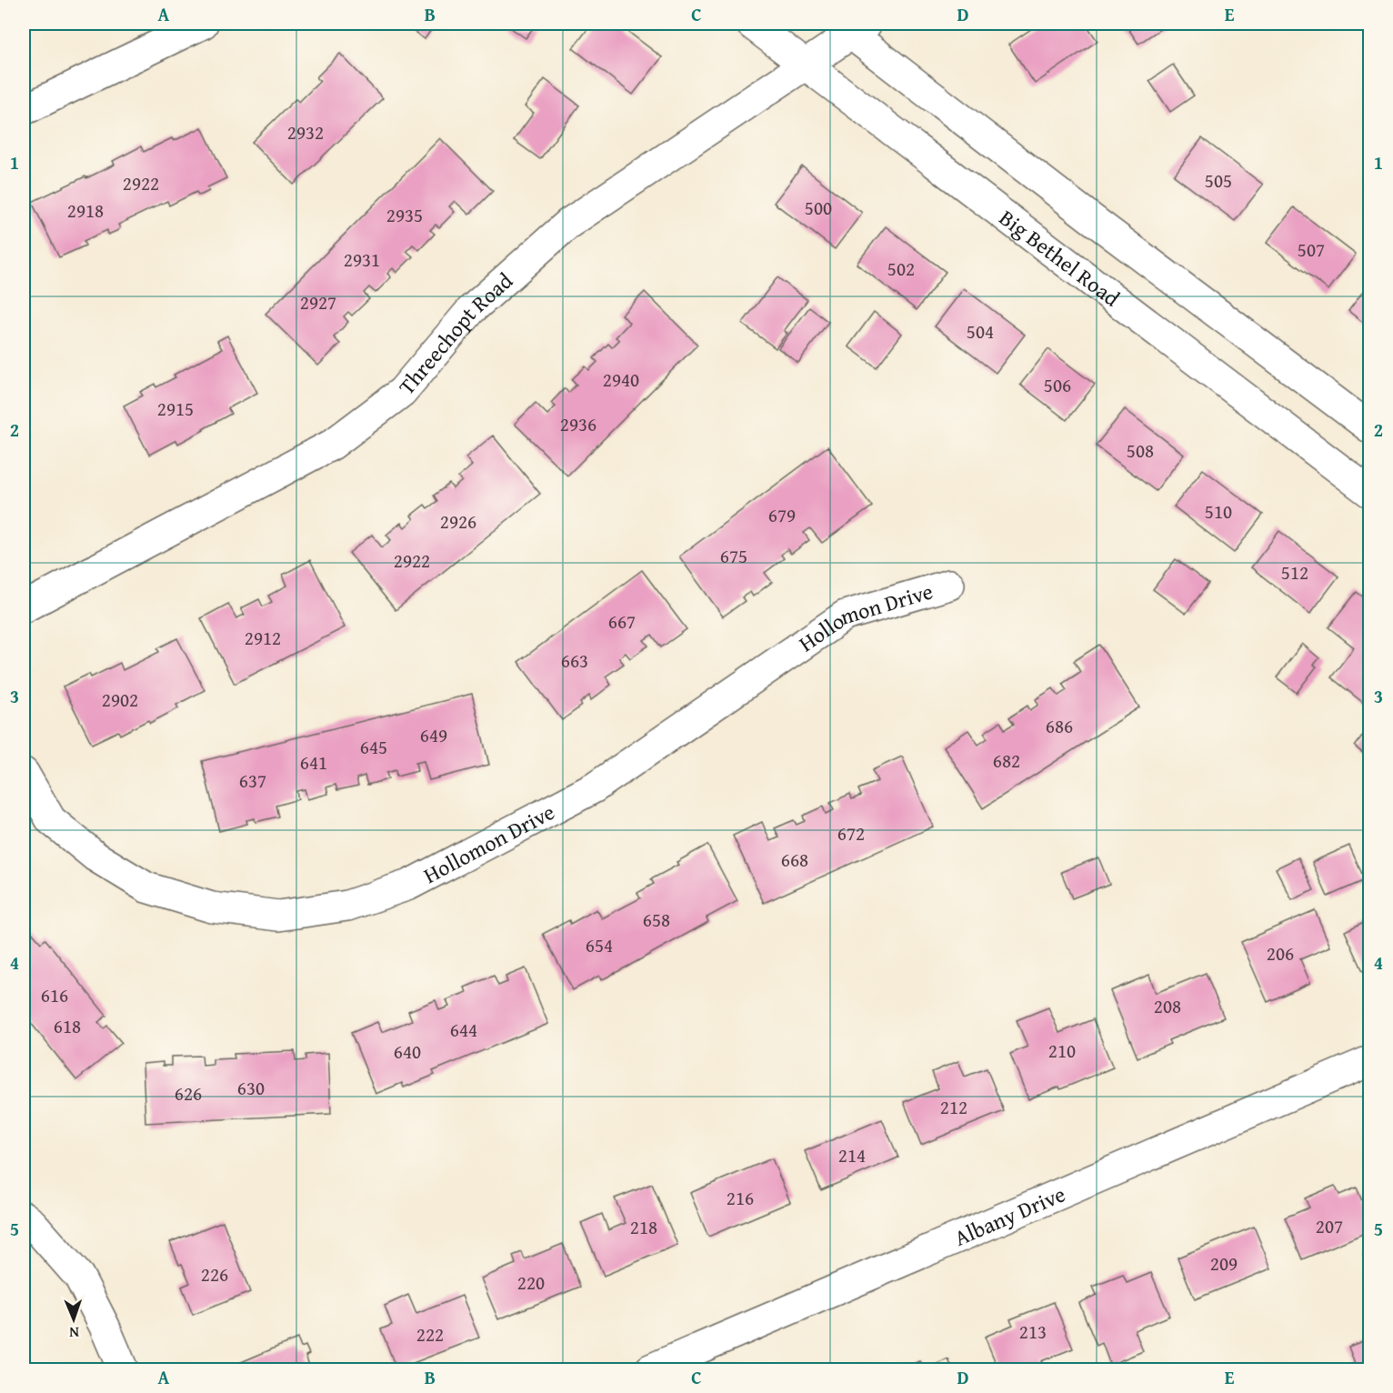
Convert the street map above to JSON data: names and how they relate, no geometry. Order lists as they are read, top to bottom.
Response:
{
  "streets": {
    "street": [
      "Big Bethel Road",
      "Threechopt Road",
      "Hollomon Drive",
      "Albany Drive"
    ]
  },
  "crossings": [
    ["Big Bethel Road", "Threechopt Road"]
  ],
  "house_numbers": [
    "2932",
    "505",
    "2922",
    "500",
    "2918",
    "2935",
    "507",
    "2931",
    "502",
    "2927",
    "504",
    "2940",
    "506",
    "2915",
    "2936",
    "508",
    "510",
    "679",
    "2926",
    "675",
    "2922",
    "512",
    "667",
    "2912",
    "663",
    "2902",
    "686",
    "649",
    "645",
    "682",
    "641",
    "637",
    "672",
    "668",
    "658",
    "654",
    "206",
    "616",
    "208",
    "618",
    "644",
    "210",
    "640",
    "630",
    "626",
    "212",
    "214",
    "216",
    "207",
    "218",
    "209",
    "226",
    "220",
    "213",
    "222"
  ],
  "north": "bottom",
  "grid": {
    "columns": [
      "A",
      "B",
      "C",
      "D",
      "E"
    ],
    "rows": [
      "1",
      "2",
      "3",
      "4",
      "5"
    ]
  }
}
